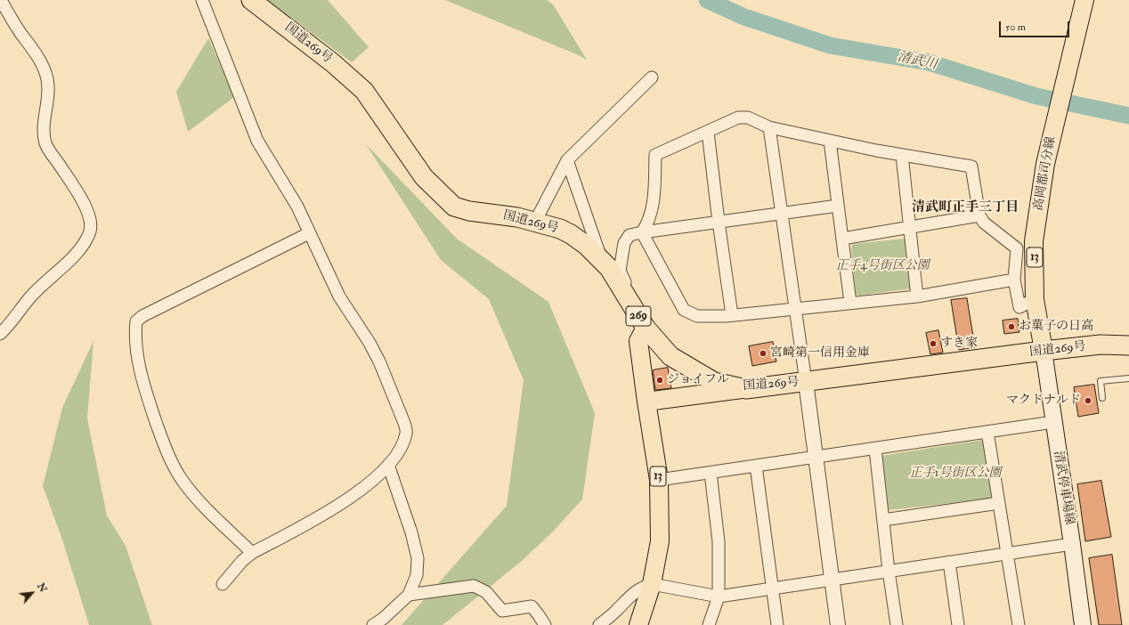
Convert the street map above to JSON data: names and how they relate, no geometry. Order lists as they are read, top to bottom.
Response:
{
  "streets": {
    "highway": ["国道269号", "269"],
    "main road": ["高岡都司分線", "13", "清武停車場線"]
  },
  "crossings": [
    ["国道269号", "高岡都司分線"],
    ["国道269号", "13"],
    ["国道269号", "清武停車場線"],
    ["高岡都司分線", "清武停車場線"]
  ],
  "districts": ["清武町正手三丁目"],
  "water": ["清武川"],
  "parks": ["正手4号街区公園", "正手1号街区公園"],
  "places": [
    "お菓子の日高",
    "すき家",
    "宮崎第一信用金庫",
    "ジョイフル",
    "マクドナルド"
  ],
  "scale_bar": "50 m",
  "north": "top right"
}
